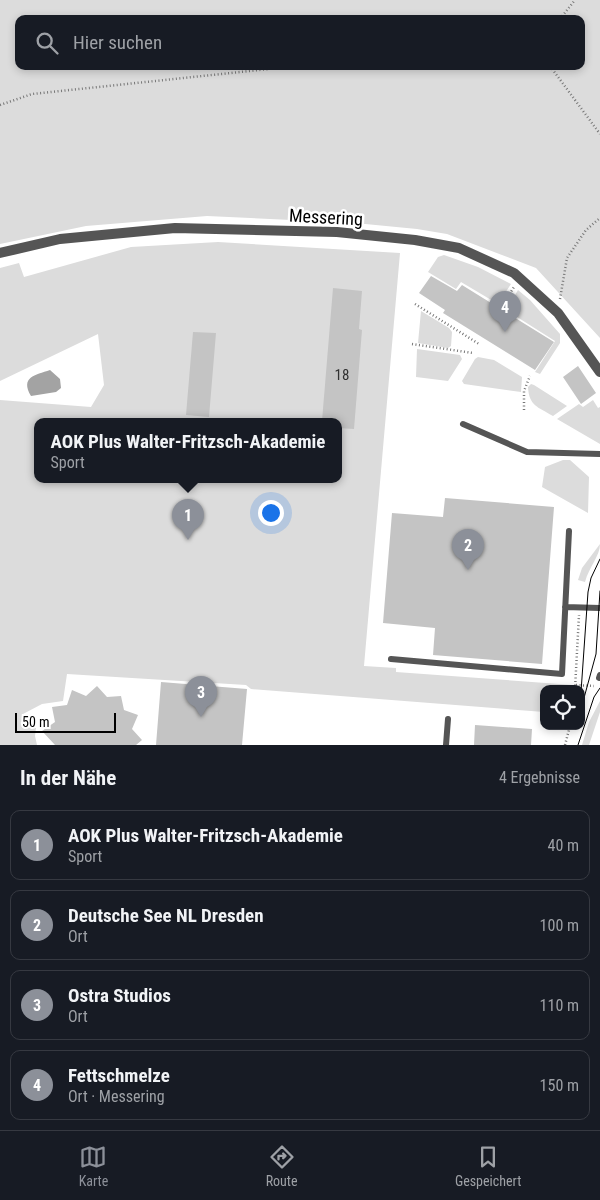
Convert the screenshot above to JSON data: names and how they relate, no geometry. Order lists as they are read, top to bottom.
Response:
{
  "streets": {
    "street": ["Messering"]
  },
  "house_numbers": ["18"],
  "scale_bar": "50 m",
  "page": {
    "search": "Hier suchen",
    "pins": [
      "4",
      "1",
      "2",
      "3"
    ],
    "popup": ["AOK Plus Walter-Fritzsch-Akademie", "Sport"],
    "scale": "50 m",
    "heading": ["In der Nähe", "4 Ergebnisse"],
    "list": [
      {
        "mark": "1",
        "name": "AOK Plus Walter-Fritzsch-Akademie",
        "note": "Sport",
        "value": "40 m"
      },
      {
        "mark": "2",
        "name": "Deutsche See NL Dresden",
        "note": "Ort",
        "value": "100 m"
      },
      {
        "mark": "3",
        "name": "Ostra Studios",
        "note": "Ort",
        "value": "110 m"
      },
      {
        "mark": "4",
        "name": "Fettschmelze",
        "note": "Ort · Messering",
        "value": "150 m"
      }
    ],
    "nav": ["Karte", "Route", "Gespeichert"]
  }
}
